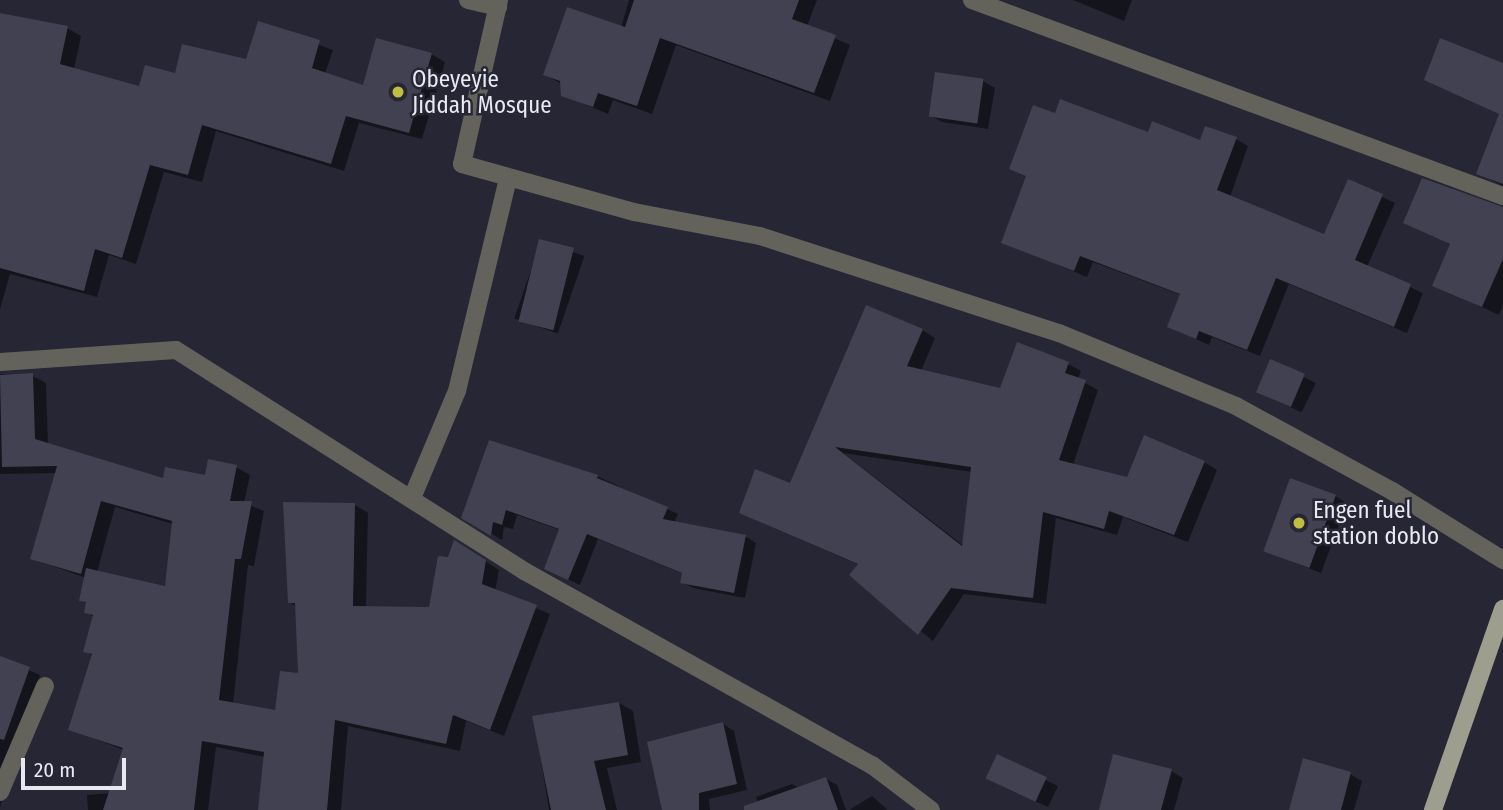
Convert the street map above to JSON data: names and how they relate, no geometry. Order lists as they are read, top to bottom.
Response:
{
  "places": ["Obeyeyie Jiddah Mosque", "Engen fuel station doblo"],
  "scale_bar": "20 m"
}
